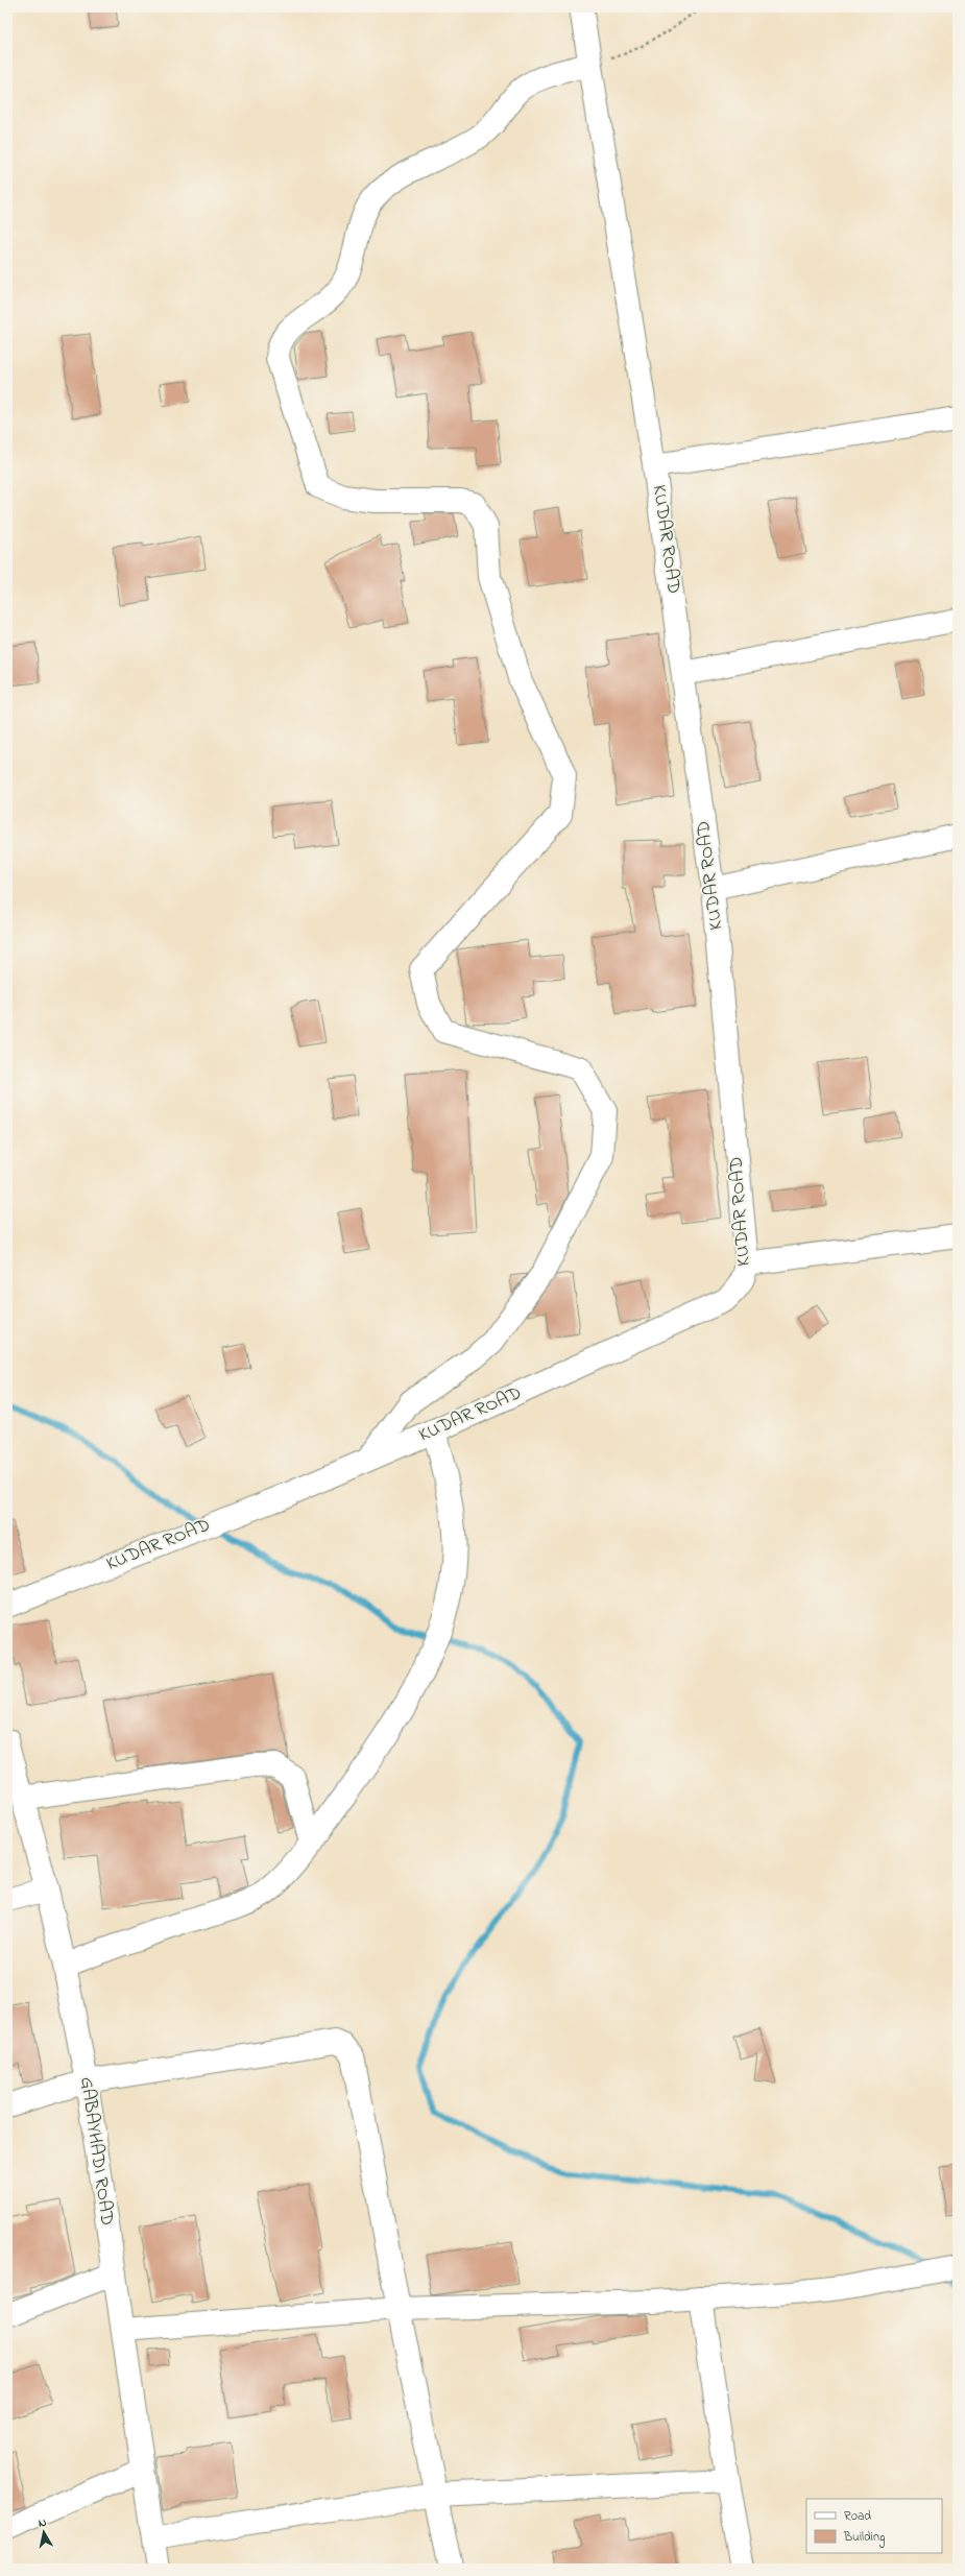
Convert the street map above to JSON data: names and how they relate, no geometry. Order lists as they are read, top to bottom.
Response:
{
  "streets": {
    "street": ["KUDAR ROAD", "GABAYHADI ROAD"]
  },
  "legend": ["Road", "Building"],
  "north": "top"
}
